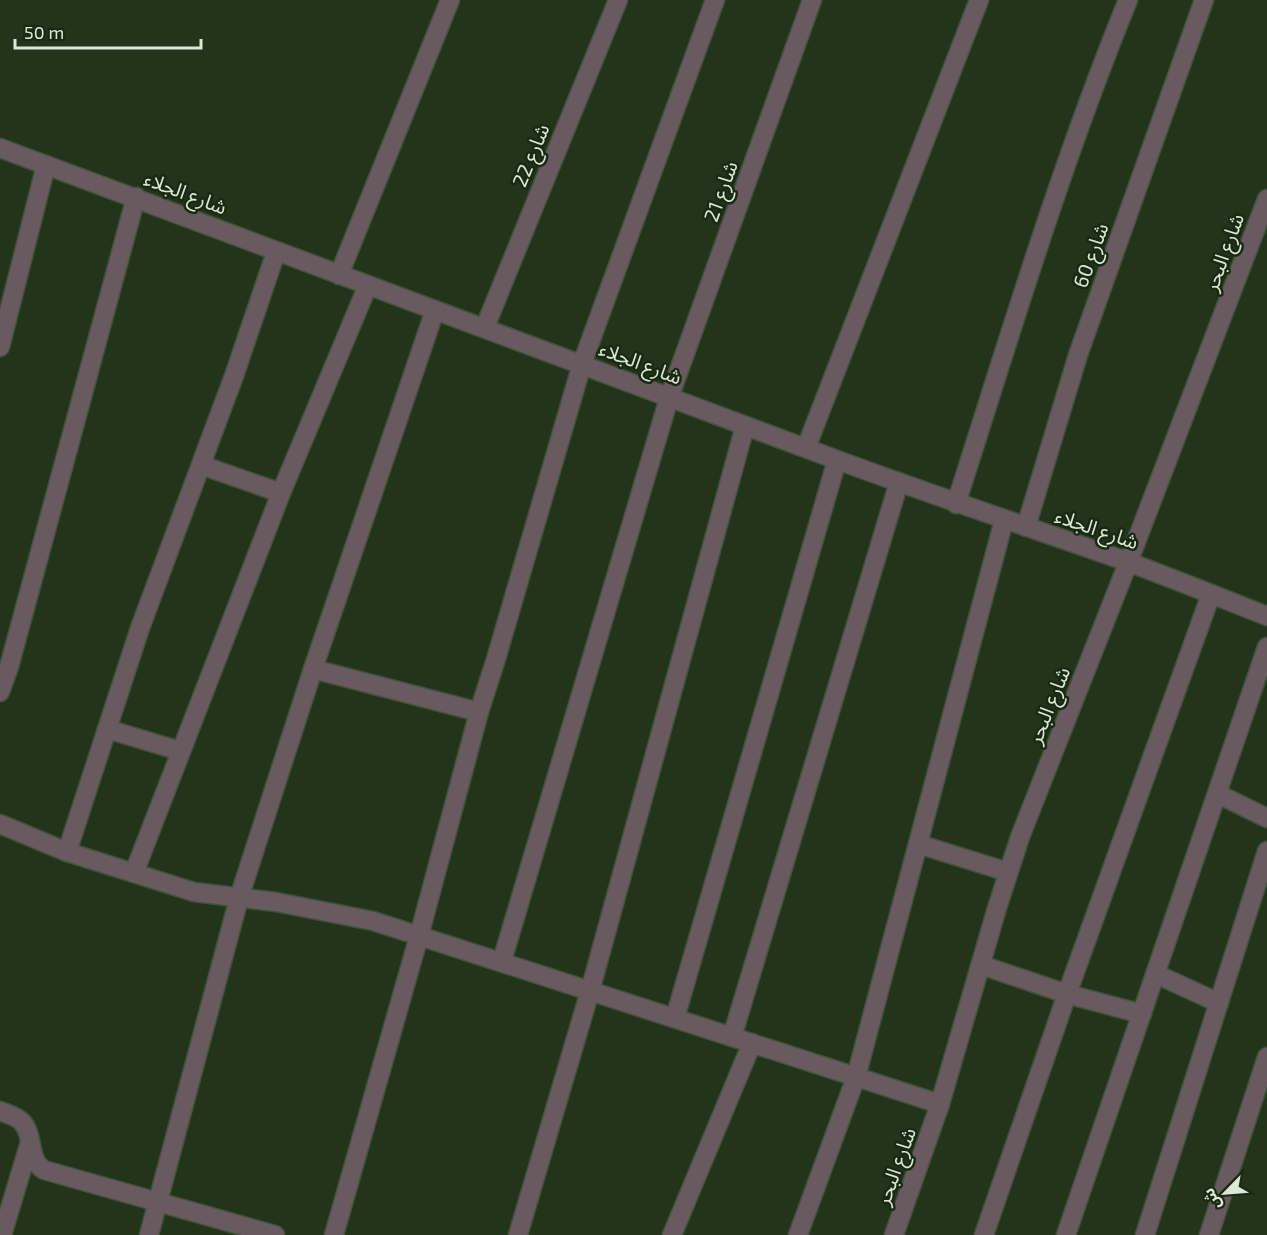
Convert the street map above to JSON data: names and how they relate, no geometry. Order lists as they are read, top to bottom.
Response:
{
  "streets": {
    "street": [
      "شارع 22",
      "شارع 21",
      "شارع الجلاء",
      "شارع البحر",
      "شارع 60"
    ]
  },
  "crossings": [
    ["شارع 22", "شارع الجلاء"],
    ["شارع 21", "شارع الجلاء"],
    ["شارع الجلاء", "شارع البحر"],
    ["شارع الجلاء", "شارع 60"]
  ],
  "scale_bar": "50 m",
  "north": "bottom left"
}
